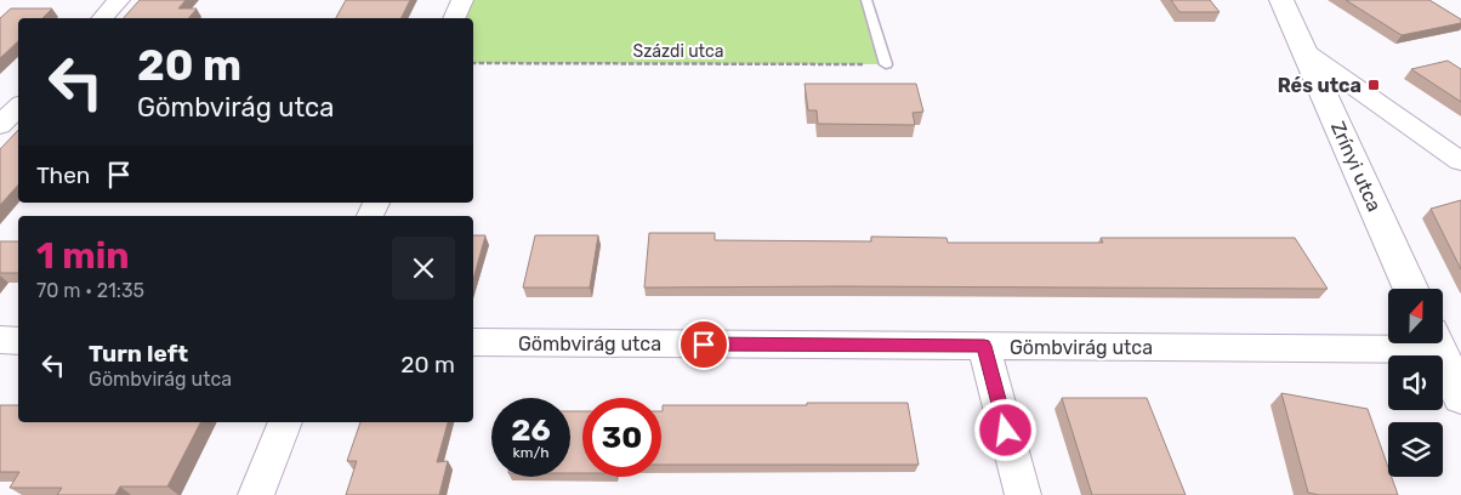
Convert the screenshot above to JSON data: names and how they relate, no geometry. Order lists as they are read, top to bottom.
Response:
{
  "streets": {
    "main road": ["Zrínyi utca"],
    "street": ["Gömbvirág utca"],
    "path": ["Százdi utca"]
  },
  "places": {
    "transit": ["Rés utca"]
  },
  "north": "top",
  "page": {
    "turn": ["20 m", "Gömbvirág utca"],
    "then": "Then",
    "heading": ["1 min", "70 m · 21:35"],
    "list": [
      {
        "name": "Turn left",
        "note": "Gömbvirág utca",
        "value": "20 m"
      }
    ],
    "speed": "26 km/h",
    "limit": "30"
  }
}
